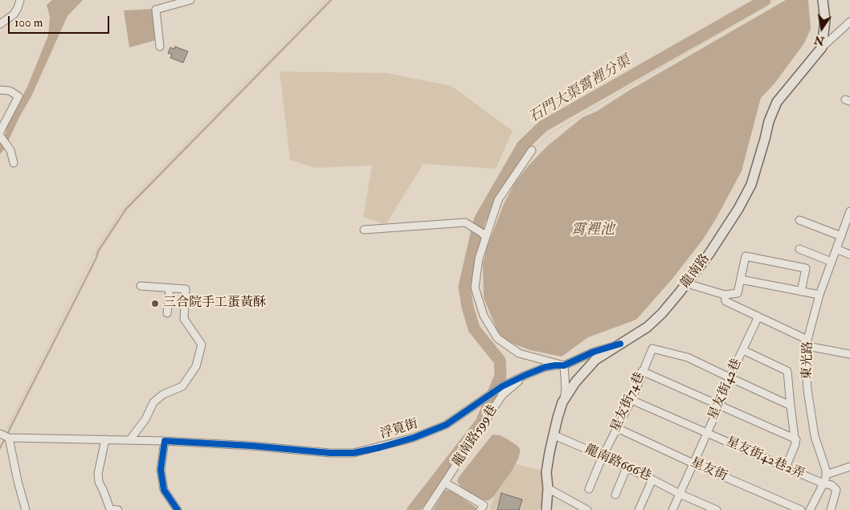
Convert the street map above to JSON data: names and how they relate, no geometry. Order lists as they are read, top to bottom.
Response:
{
  "streets": {
    "main road": ["龍南路"],
    "street": [
      "東光路",
      "星友街42巷",
      "星友街74巷",
      "浮筧街",
      "龍南路599巷",
      "星友街42巷2弄",
      "龍南路666巷",
      "星友街"
    ]
  },
  "crossings": [
    ["龍南路", "浮筧街"],
    ["龍南路", "龍南路666巷"],
    ["東光路", "星友街42巷2弄"],
    ["星友街42巷", "星友街74巷"],
    ["星友街42巷", "星友街42巷2弄"],
    ["星友街42巷", "龍南路666巷"],
    ["星友街42巷", "星友街"],
    ["星友街74巷", "星友街42巷2弄"],
    ["星友街74巷", "龍南路666巷"],
    ["星友街74巷", "星友街"],
    ["浮筧街", "龍南路599巷"]
  ],
  "water": ["石門大渠霄裡分渠", "霄裡池"],
  "places": ["三合院手工蛋黃酥"],
  "scale_bar": "100 m",
  "north": "bottom"
}
